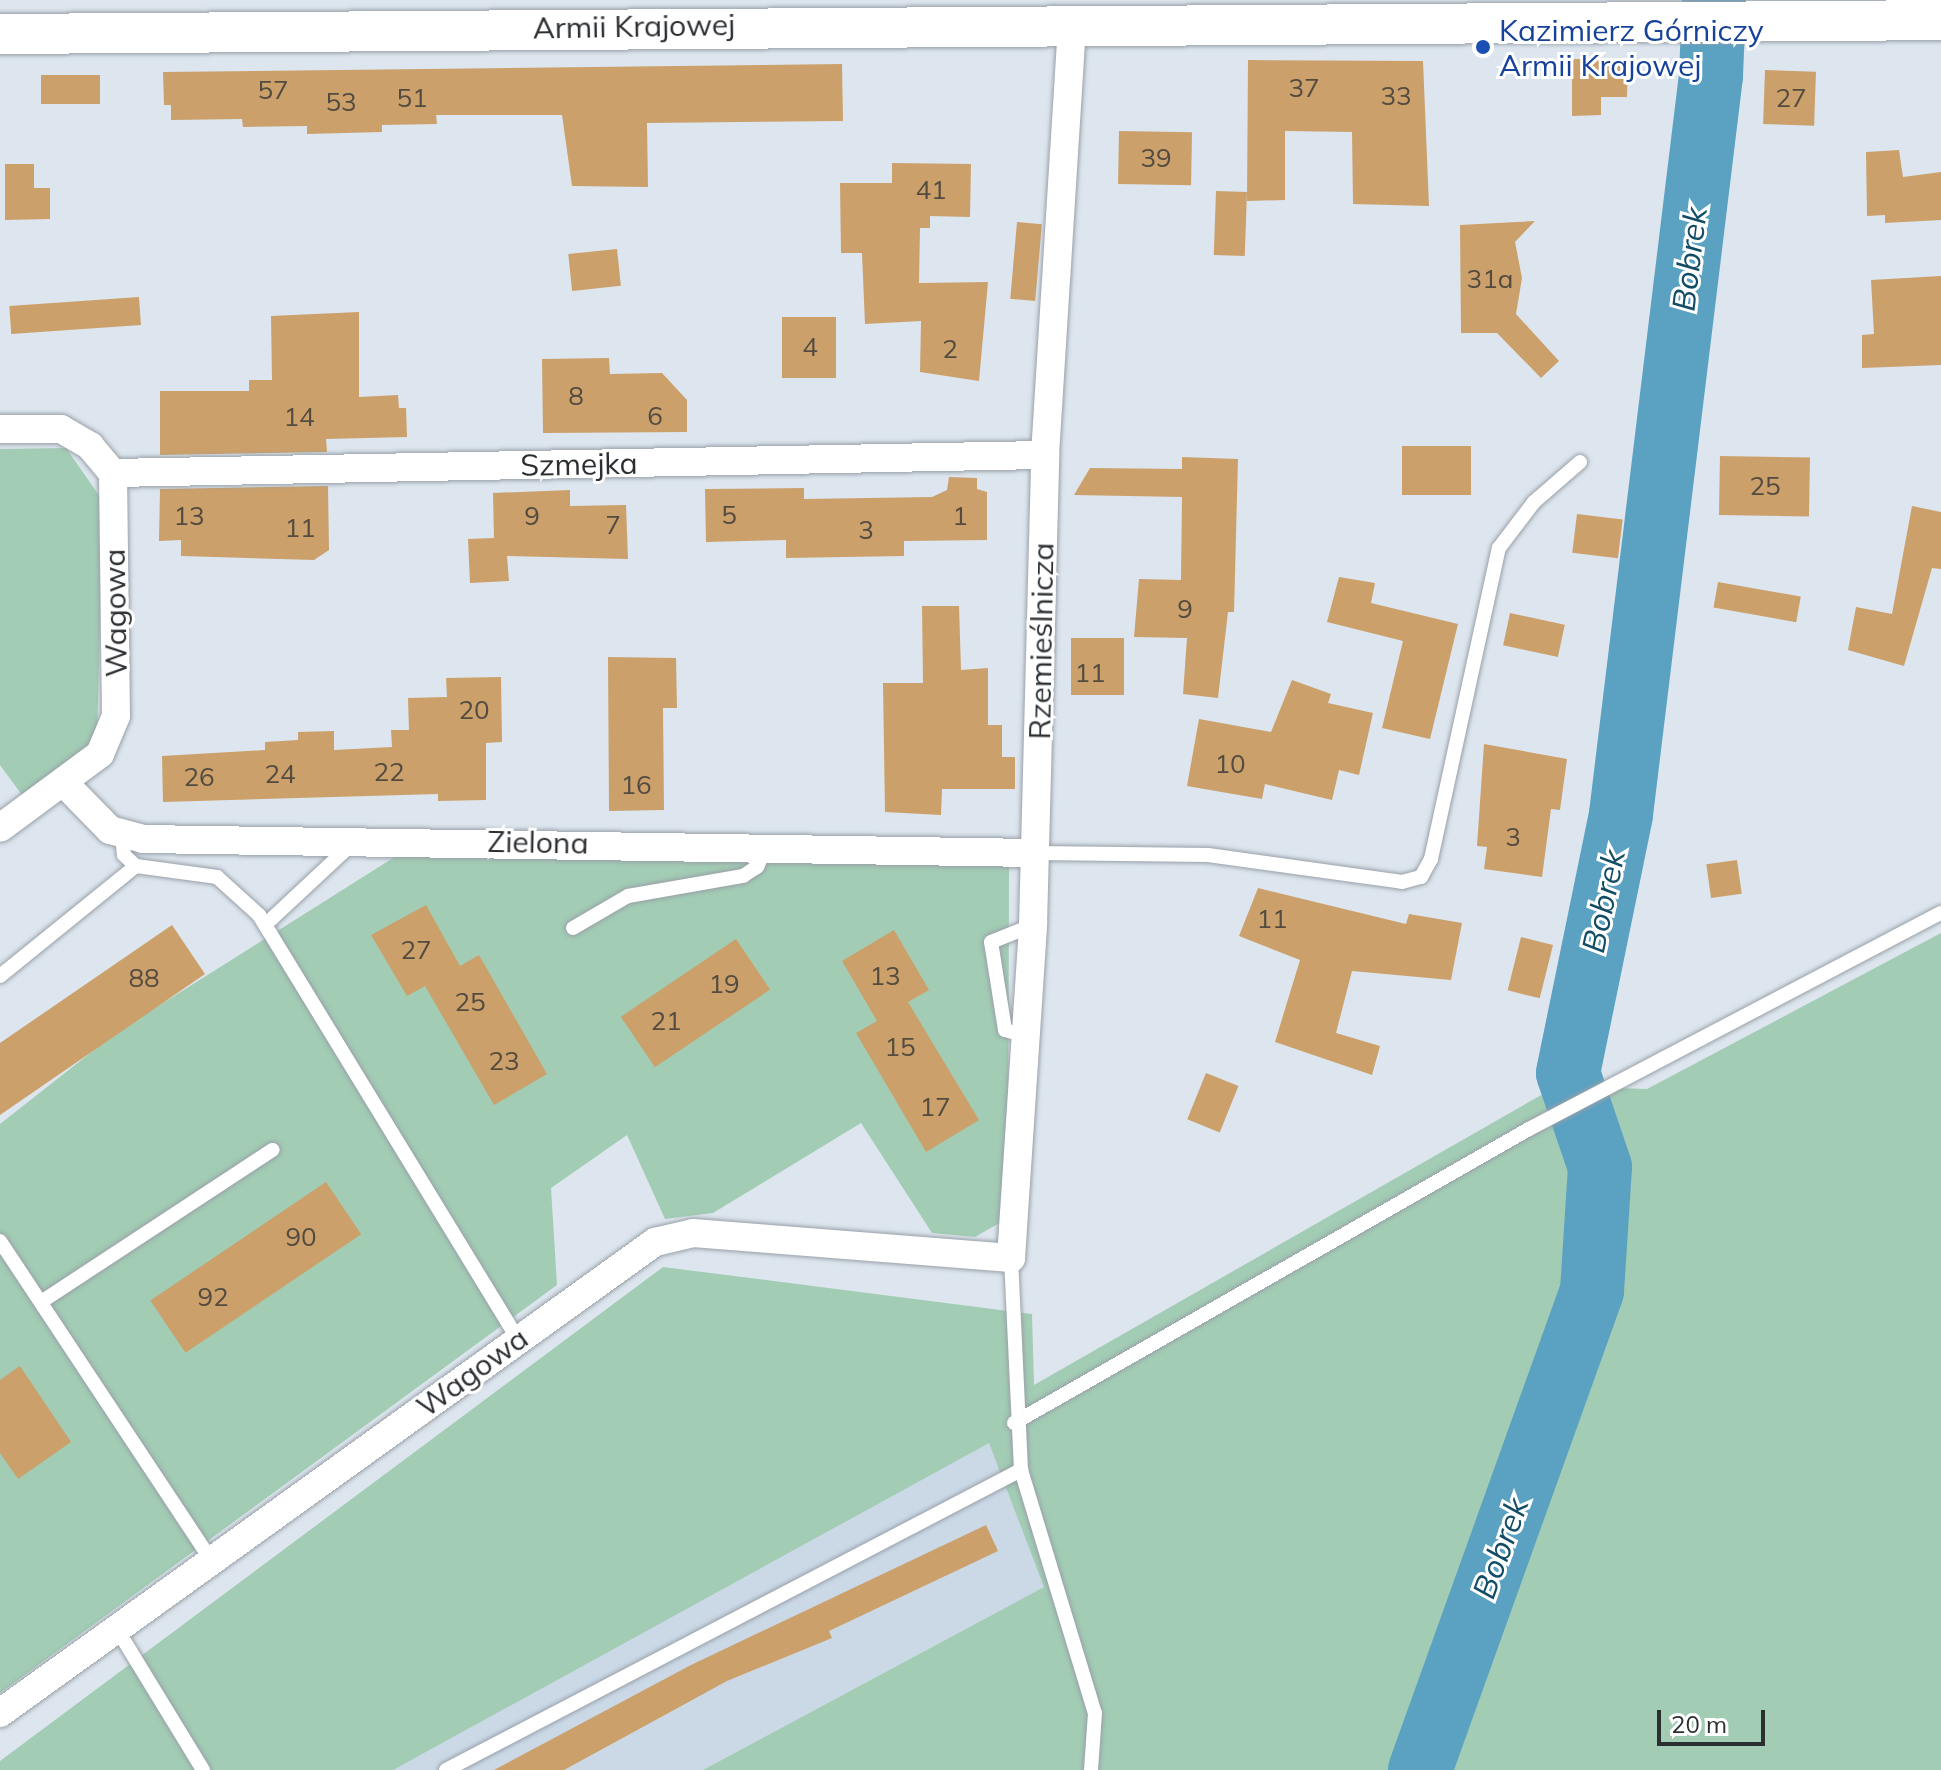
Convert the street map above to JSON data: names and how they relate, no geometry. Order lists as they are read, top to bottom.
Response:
{
  "streets": {
    "street": [
      "Armii Krajowej",
      "Szmejka",
      "Wagowa",
      "Rzemieślnicza",
      "Zielona"
    ]
  },
  "crossings": [
    ["Armii Krajowej", "Rzemieślnicza"],
    ["Szmejka", "Wagowa"],
    ["Szmejka", "Rzemieślnicza"],
    ["Wagowa", "Rzemieślnicza"],
    ["Rzemieślnicza", "Zielona"]
  ],
  "water": ["Bobrek"],
  "places": ["Kazimierz Górniczy Armii Krajowej"],
  "house_numbers": [
    "37",
    "57",
    "33",
    "51",
    "27",
    "53",
    "39",
    "41",
    "31a",
    "4",
    "2",
    "8",
    "6",
    "14",
    "25",
    "5",
    "13",
    "9",
    "1",
    "7",
    "11",
    "3",
    "9",
    "11",
    "20",
    "10",
    "22",
    "24",
    "26",
    "16",
    "3",
    "11",
    "27",
    "13",
    "88",
    "19",
    "25",
    "21",
    "15",
    "23",
    "17",
    "90",
    "92"
  ],
  "scale_bar": "20 m"
}
